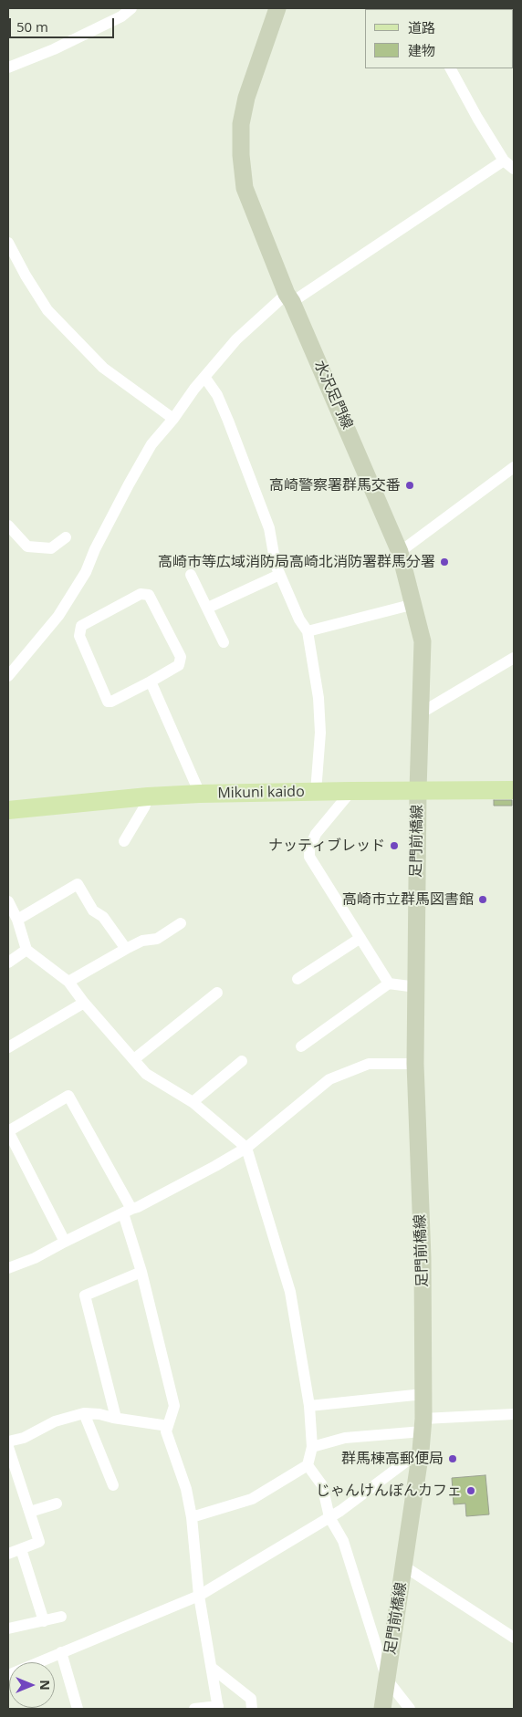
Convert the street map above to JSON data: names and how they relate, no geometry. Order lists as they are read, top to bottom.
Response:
{
  "streets": {
    "main road": ["水沢足門線", "Mikuni kaido", "足門前橋線"]
  },
  "crossings": [
    ["水沢足門線", "Mikuni kaido"],
    ["水沢足門線", "足門前橋線"],
    ["Mikuni kaido", "足門前橋線"]
  ],
  "places": [
    "高崎警察署群馬交番",
    "高崎市等広域消防局高崎北消防署群馬分署",
    "ナッティブレッド",
    "高崎市立群馬図書館",
    "群馬棟高郵便局",
    "じゃんけんぽんカフェ"
  ],
  "legend": ["道路", "建物"],
  "scale_bar": "50 m",
  "north": "right"
}
